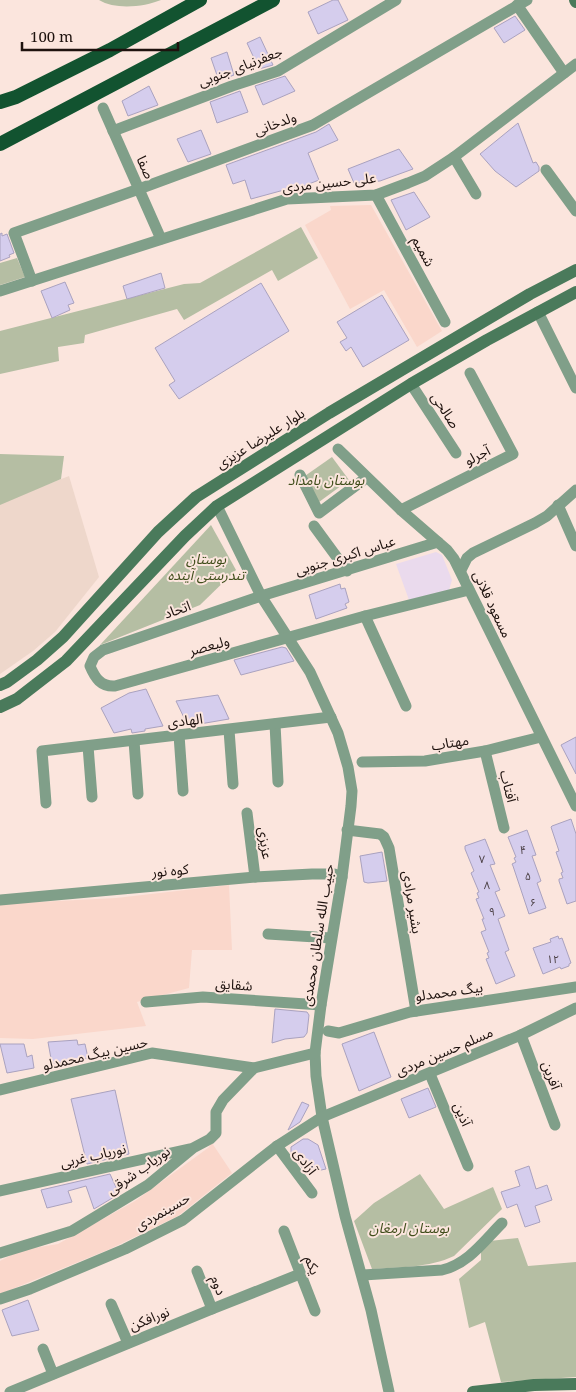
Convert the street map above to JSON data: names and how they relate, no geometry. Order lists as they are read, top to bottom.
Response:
{
  "streets": {
    "main road": ["بلوار علیرضا عزیزی"],
    "street": [
      "جعفرنیای جنوبی",
      "ولدخانی",
      "صفا",
      "علی حسین مردی",
      "شمیم",
      "صالحی",
      "آجرلو",
      "عباس اکبری جنوبی",
      "مسعود قلانی",
      "اتحاد",
      "ولیعصر",
      "الهادی",
      "مهتاب",
      "آفتاب",
      "عزیزی",
      "کوه نور",
      "بشیر مرادی",
      "حبیب الله سلطان محمدی",
      "شقایق",
      "بیگ محمدلو",
      "مسلم حسین مردی",
      "حسین بیگ محمدلو",
      "آفرین",
      "آذین",
      "نوریاب غربی",
      "آزادی",
      "نوریاب شرقی",
      "حسینمردی",
      "یکم",
      "دوم",
      "نورافکن"
    ]
  },
  "crossings": [
    ["جعفرنیای جنوبی", "صفا"],
    ["ولدخانی", "صفا"],
    ["ولدخانی", "علی حسین مردی"],
    ["صفا", "علی حسین مردی"],
    ["علی حسین مردی", "شمیم"],
    ["آجرلو", "مسعود قلانی"],
    ["عباس اکبری جنوبی", "مسعود قلانی"],
    ["عباس اکبری جنوبی", "اتحاد"],
    ["عباس اکبری جنوبی", "حبیب الله سلطان محمدی"],
    ["مسعود قلانی", "ولیعصر"],
    ["مسعود قلانی", "مهتاب"],
    ["اتحاد", "ولیعصر"],
    ["اتحاد", "حبیب الله سلطان محمدی"],
    ["ولیعصر", "حبیب الله سلطان محمدی"],
    ["الهادی", "حبیب الله سلطان محمدی"],
    ["مهتاب", "آفتاب"],
    ["عزیزی", "کوه نور"],
    ["کوه نور", "حبیب الله سلطان محمدی"],
    ["بشیر مرادی", "حبیب الله سلطان محمدی"],
    ["بشیر مرادی", "بیگ محمدلو"],
    ["حبیب الله سلطان محمدی", "شقایق"],
    ["حبیب الله سلطان محمدی", "مسلم حسین مردی"],
    ["حبیب الله سلطان محمدی", "حسین بیگ محمدلو"],
    ["حبیب الله سلطان محمدی", "حسینمردی"],
    ["مسلم حسین مردی", "آفرین"],
    ["مسلم حسین مردی", "آذین"],
    ["مسلم حسین مردی", "حسینمردی"],
    ["حسین بیگ محمدلو", "نوریاب شرقی"],
    ["نوریاب غربی", "نوریاب شرقی"],
    ["آزادی", "حسینمردی"],
    ["یکم", "نورافکن"],
    ["دوم", "نورافکن"]
  ],
  "parks": ["بوستان بامداد", "بوستان تندرستی آینده", "بوستان ارمغان"],
  "house_numbers": [
    "۴",
    "۷",
    "۵",
    "۸",
    "۶",
    "۹",
    "۱۲"
  ],
  "scale_bar": "100 m"
}
